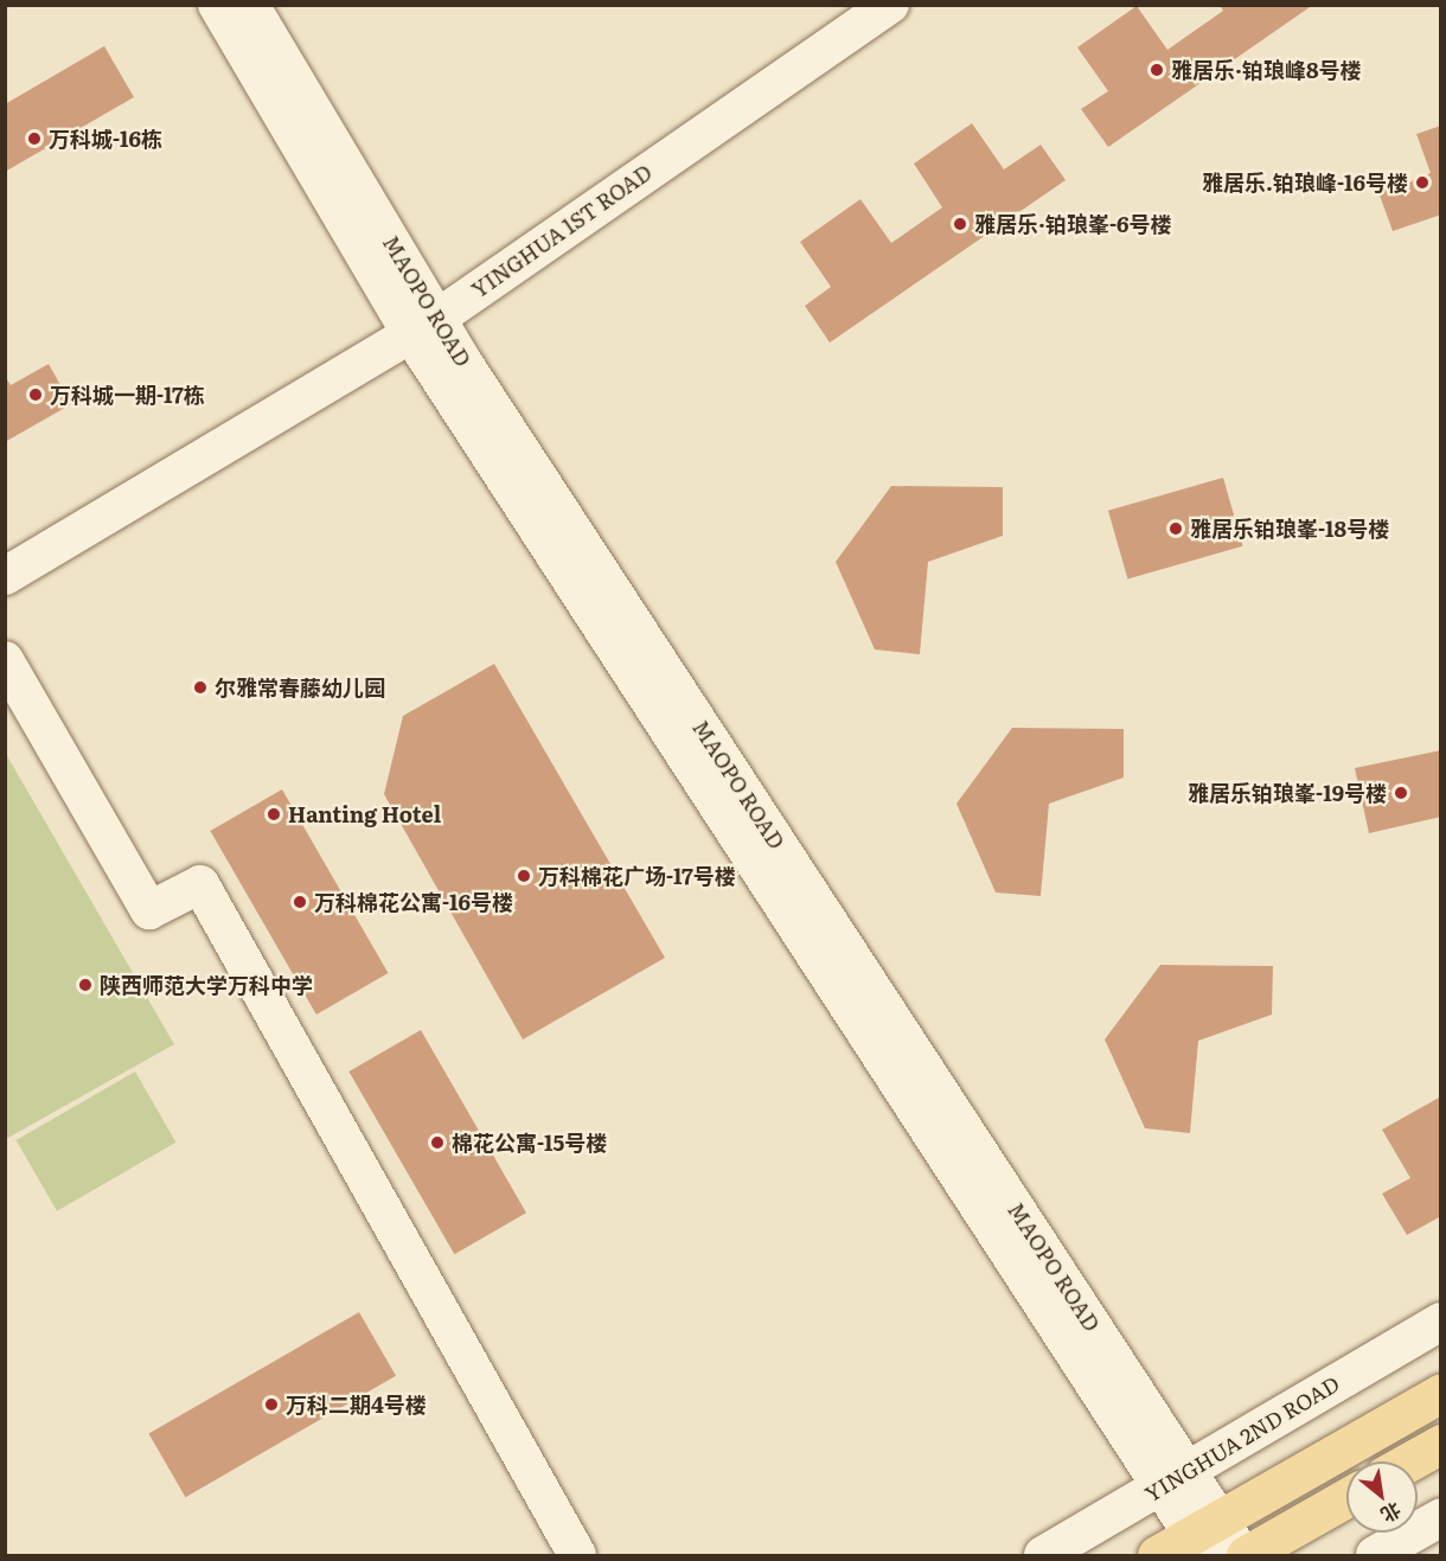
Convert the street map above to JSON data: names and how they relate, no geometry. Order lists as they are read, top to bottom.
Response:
{
  "streets": {
    "street": ["YINGHUA 1ST ROAD", "MAOPO ROAD", "YINGHUA 2ND ROAD"]
  },
  "crossings": [
    ["YINGHUA 1ST ROAD", "MAOPO ROAD"],
    ["MAOPO ROAD", "YINGHUA 2ND ROAD"]
  ],
  "places": [
    "雅居乐·铂琅峰8号楼",
    "万科城-16栋",
    "雅居乐.铂琅峰-16号楼",
    "雅居乐·铂琅峯-6号楼",
    "万科城一期-17栋",
    "雅居乐铂琅峯-18号楼",
    "尔雅常春藤幼儿园",
    "雅居乐铂琅峯-19号楼",
    "Hanting Hotel",
    "万科棉花广场-17号楼",
    "万科棉花公寓-16号楼",
    "陕西师范大学万科中学",
    "棉花公寓-15号楼",
    "万科二期4号楼"
  ],
  "north": "bottom right"
}
